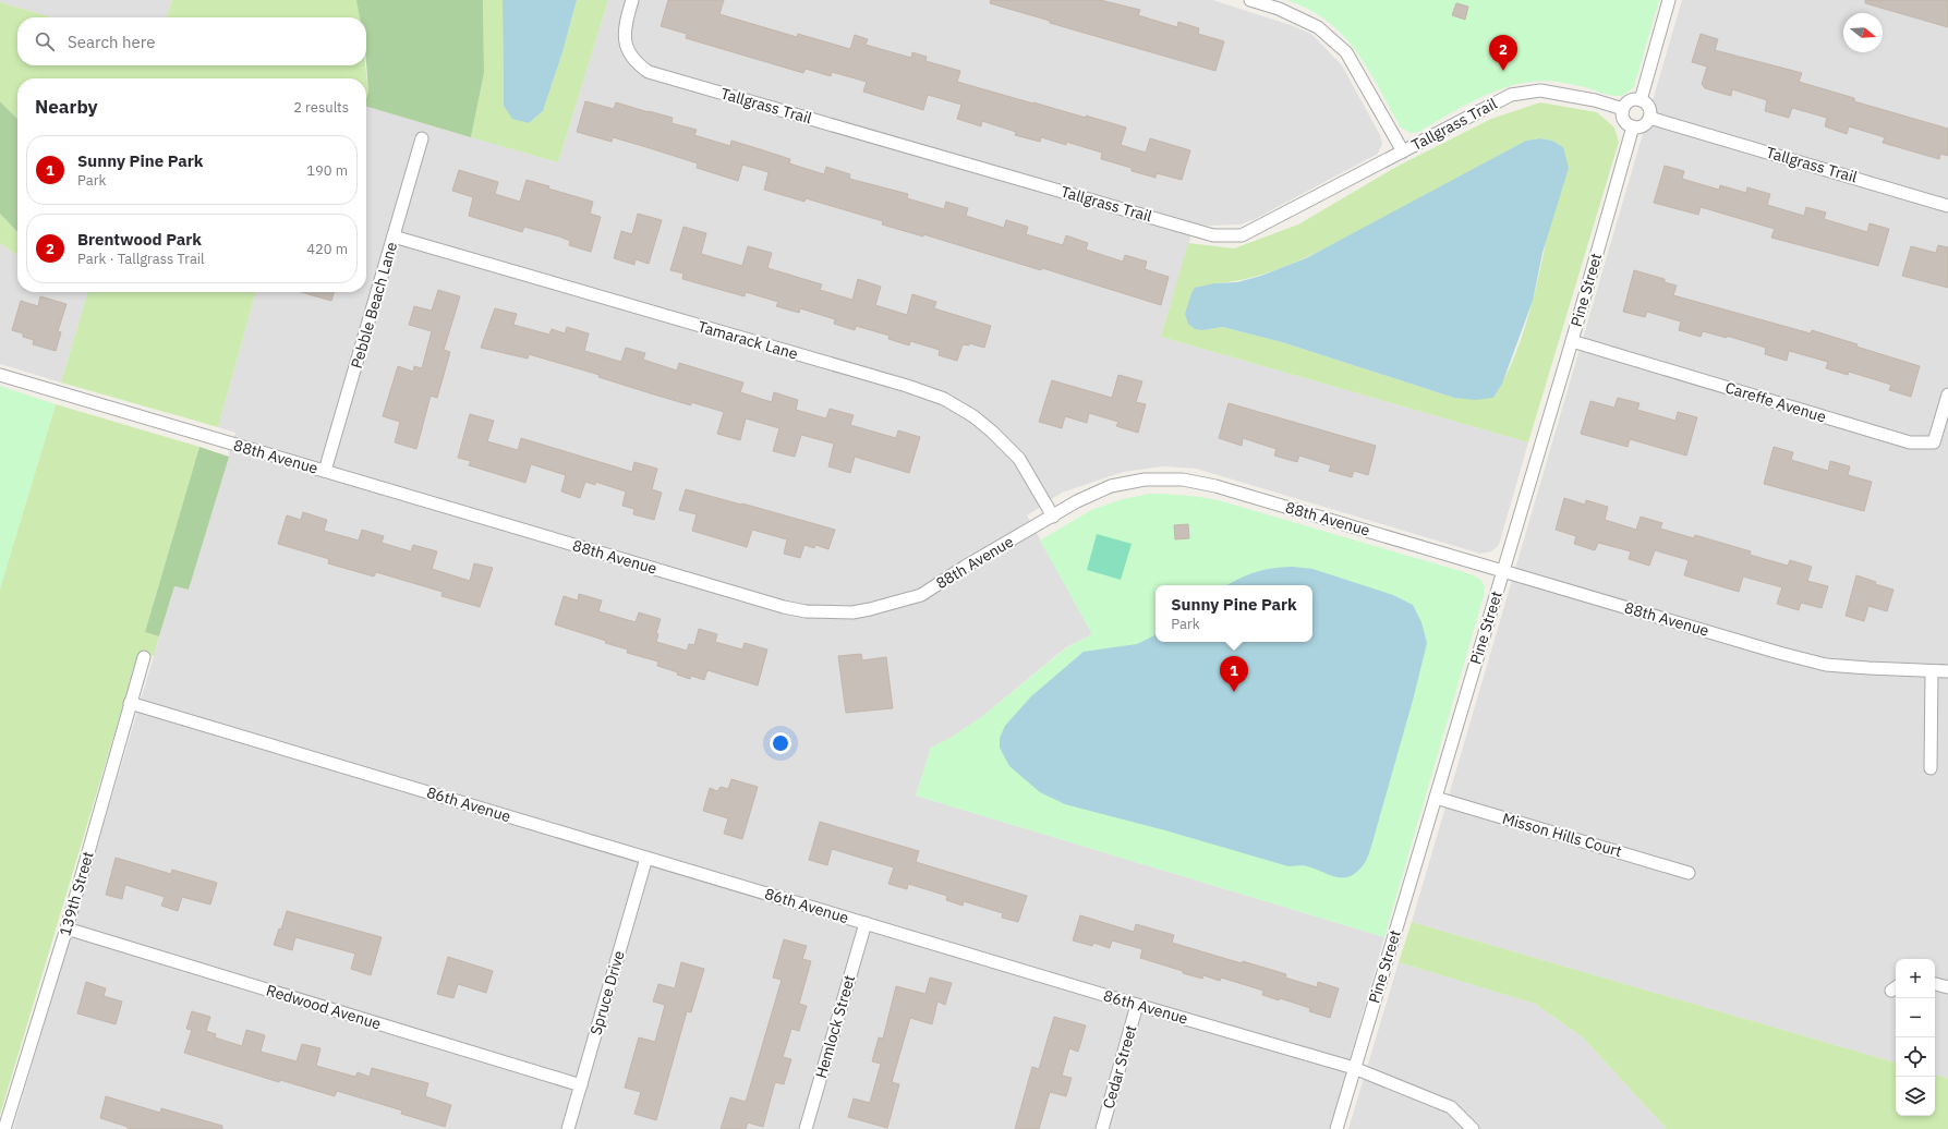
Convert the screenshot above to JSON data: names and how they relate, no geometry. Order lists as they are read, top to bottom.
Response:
{
  "streets": {
    "street": [
      "Tallgrass Trail",
      "Pine Street",
      "Pebble Beach Lane",
      "Tamarack Lane",
      "Careffe Avenue",
      "88th Avenue",
      "86th Avenue",
      "Misson Hills Court",
      "139th Street",
      "Spruce Drive",
      "Redwood Avenue",
      "Hemlock Street",
      "Cedar Street"
    ]
  },
  "crossings": [
    ["Tallgrass Trail", "Pine Street"],
    ["Pine Street", "Careffe Avenue"],
    ["Pine Street", "88th Avenue"],
    ["Pine Street", "86th Avenue"],
    ["Pine Street", "Misson Hills Court"],
    ["Pebble Beach Lane", "Tamarack Lane"],
    ["Pebble Beach Lane", "88th Avenue"],
    ["Tamarack Lane", "88th Avenue"],
    ["86th Avenue", "139th Street"],
    ["86th Avenue", "Spruce Drive"],
    ["86th Avenue", "Hemlock Street"],
    ["86th Avenue", "Cedar Street"],
    ["139th Street", "Redwood Avenue"],
    ["Spruce Drive", "Redwood Avenue"]
  ],
  "north": "right",
  "page": {
    "search": "Search here",
    "pins": ["2", "1"],
    "heading": ["Nearby", "2 results"],
    "list": [
      {
        "mark": "1",
        "name": "Sunny Pine Park",
        "note": "Park",
        "value": "190 m"
      },
      {
        "mark": "2",
        "name": "Brentwood Park",
        "note": "Park · Tallgrass Trail",
        "value": "420 m"
      }
    ],
    "popup": ["Sunny Pine Park", "Park"],
    "map_buttons": ["+", "−"]
  }
}
